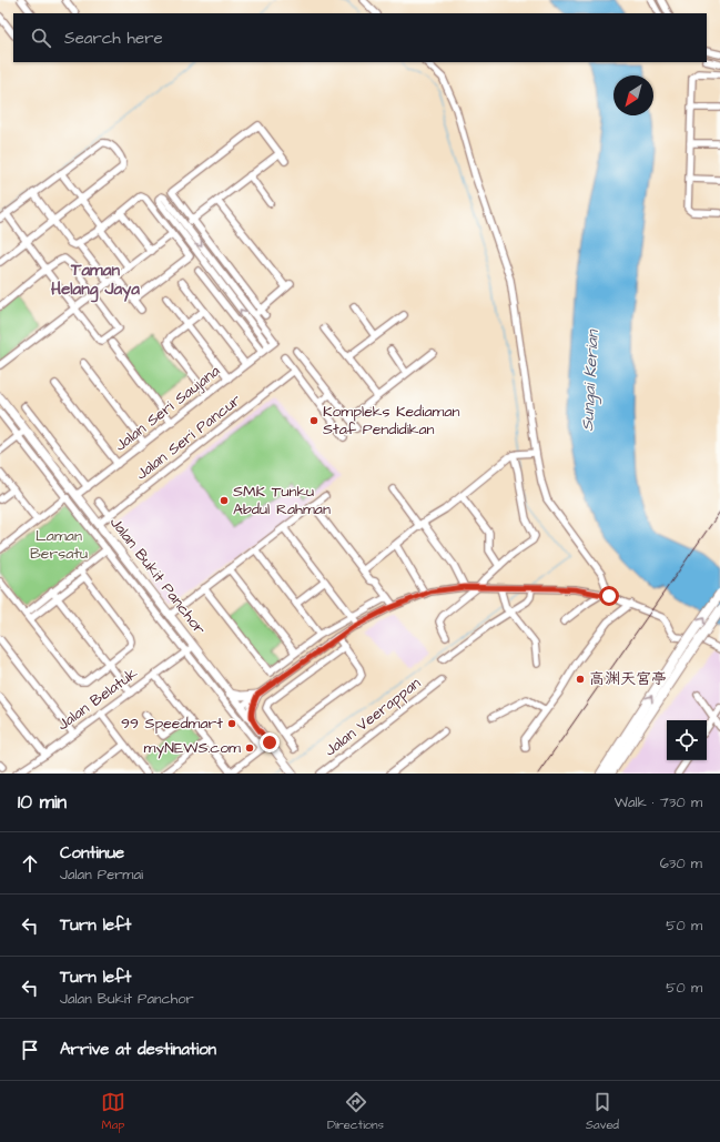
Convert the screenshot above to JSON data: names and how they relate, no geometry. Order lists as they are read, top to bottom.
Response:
{
  "streets": {
    "main road": ["Jalan Bukit Panchor"],
    "street": [
      "Jalan Seri Saujana",
      "Jalan Seri Pancur",
      "Jalan Belatuk",
      "Jalan Veerappan"
    ]
  },
  "crossings": [
    ["Jalan Seri Saujana", "Jalan Bukit Panchor"],
    ["Jalan Seri Pancur", "Jalan Bukit Panchor"],
    ["Jalan Bukit Panchor", "Jalan Belatuk"]
  ],
  "districts": ["Taman Helang Jaya"],
  "water": ["Sungai Kerian"],
  "parks": ["Laman Bersatu"],
  "places": [
    "Kompleks Kediaman Staf Pendidikan",
    "SMK Tunku Abdul Rahman",
    "高渊天宫亭",
    "99 Speedmart",
    "myNEWS.com"
  ],
  "north": "bottom left",
  "page": {
    "search": "Search here",
    "heading": ["10 min", "Walk · 730 m"],
    "list": [
      ["Continue", "Jalan Permai", "630 m"],
      ["Turn left", "50 m"],
      ["Turn left", "Jalan Bukit Panchor", "50 m"],
      "Arrive at destination"
    ],
    "nav": ["Map", "Directions", "Saved"]
  }
}
